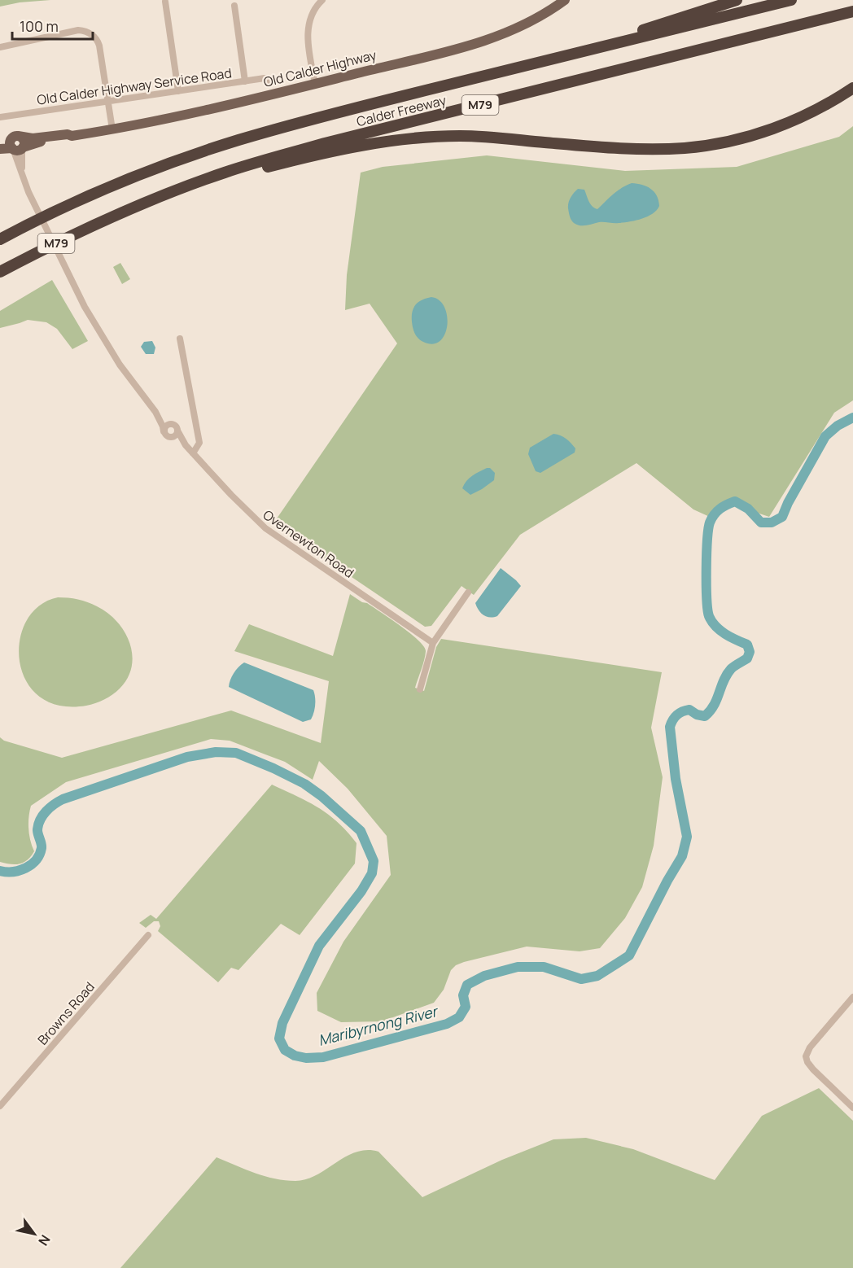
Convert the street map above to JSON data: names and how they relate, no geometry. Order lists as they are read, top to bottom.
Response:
{
  "streets": {
    "highway": ["M79", "Calder Freeway"],
    "main road": ["Old Calder Highway"],
    "street": ["Old Calder Highway Service Road", "Overnewton Road", "Browns Road"]
  },
  "water": ["Maribyrnong River"],
  "scale_bar": "100 m",
  "north": "bottom right"
}
